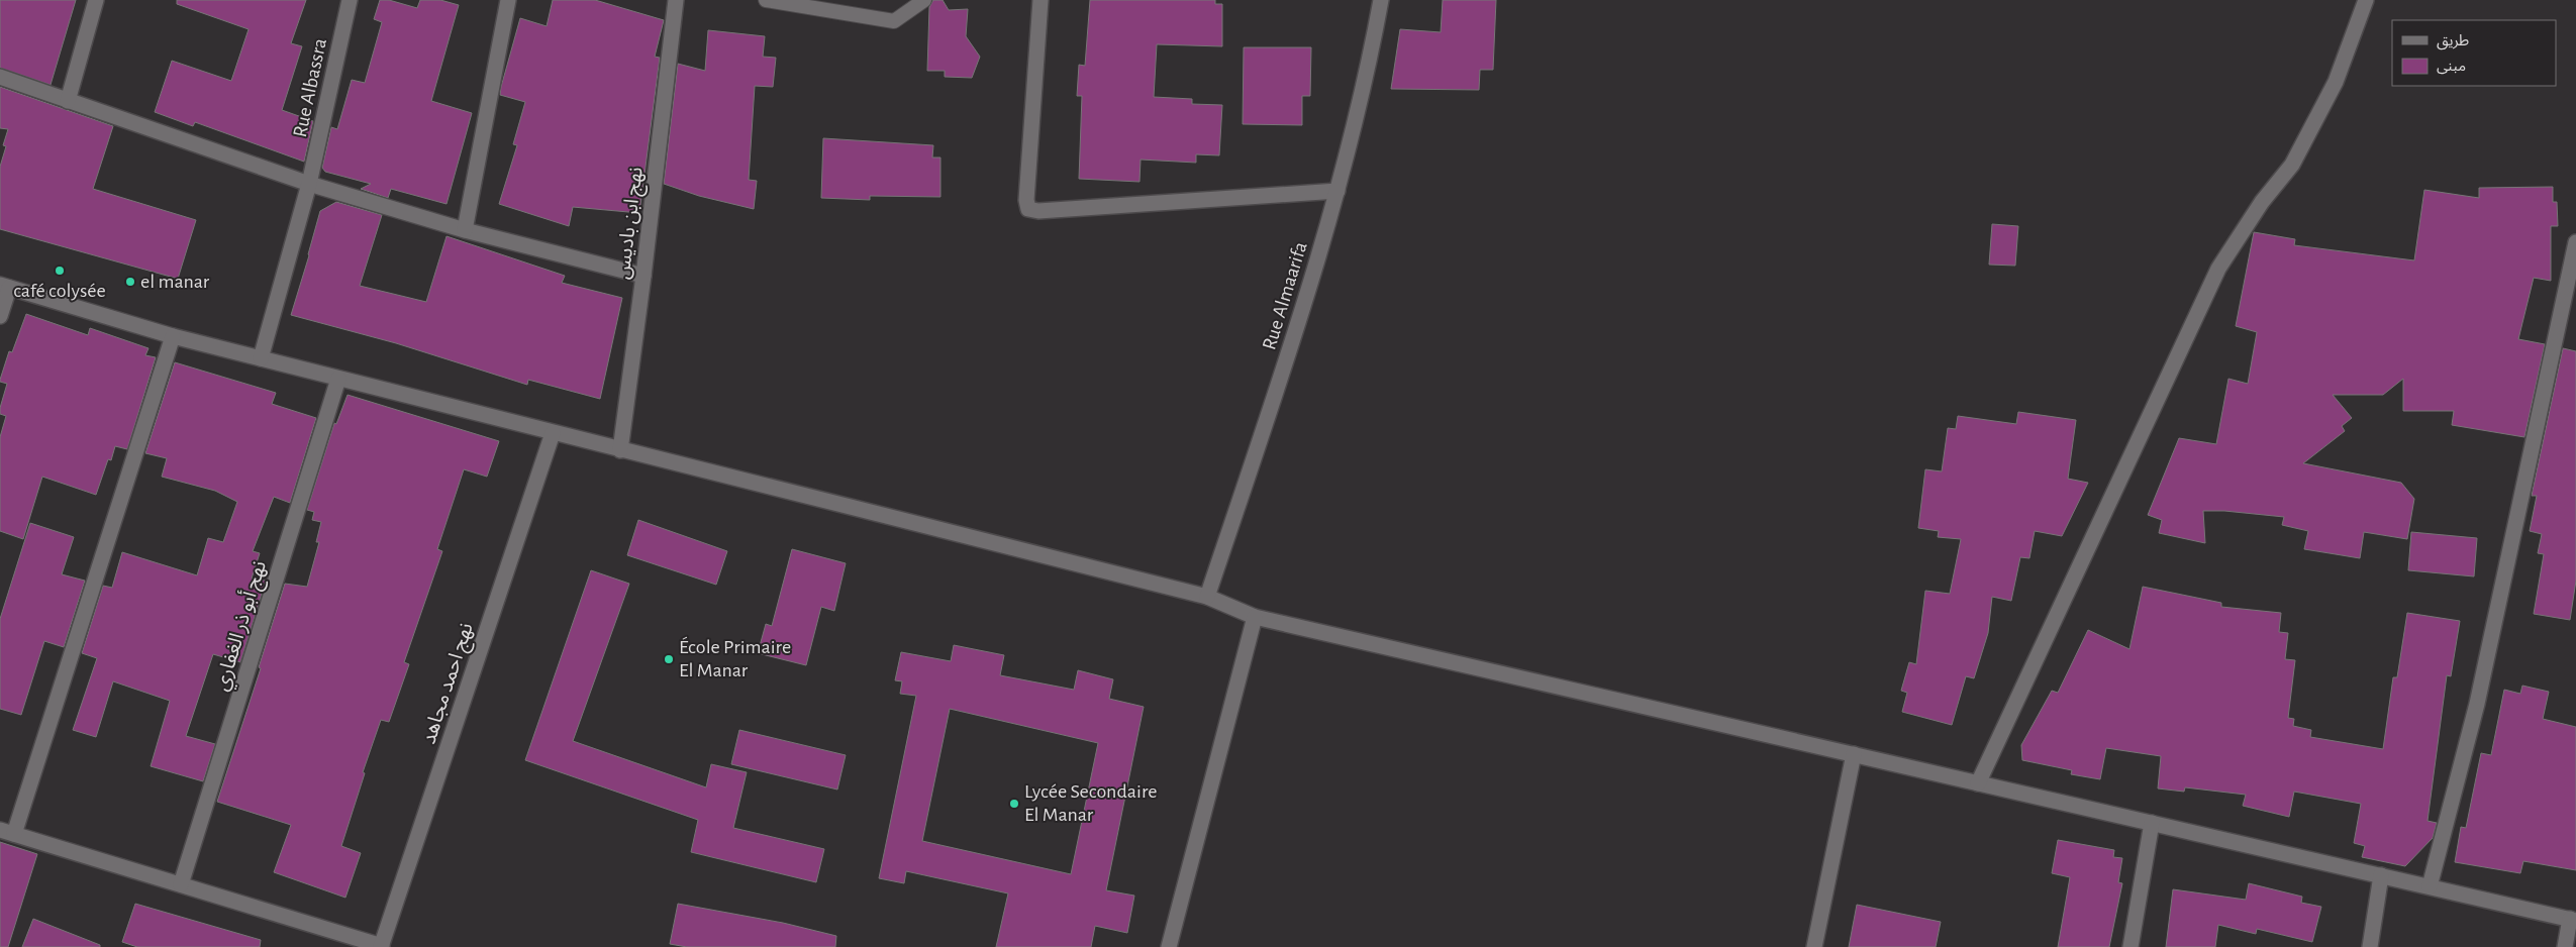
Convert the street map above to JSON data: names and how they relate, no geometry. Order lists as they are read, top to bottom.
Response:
{
  "streets": {
    "street": [
      "Rue Albassra",
      "نهج ابن باديس",
      "Rue Almaarifa",
      "نهج أبو ذر الغفاري",
      "نهج احمد مجاهد"
    ]
  },
  "places": [
    "café colysée",
    "el manar",
    "École Primaire El Manar",
    "Lycée Secondaire El Manar"
  ],
  "legend": ["طريق", "مبنى"]
}
